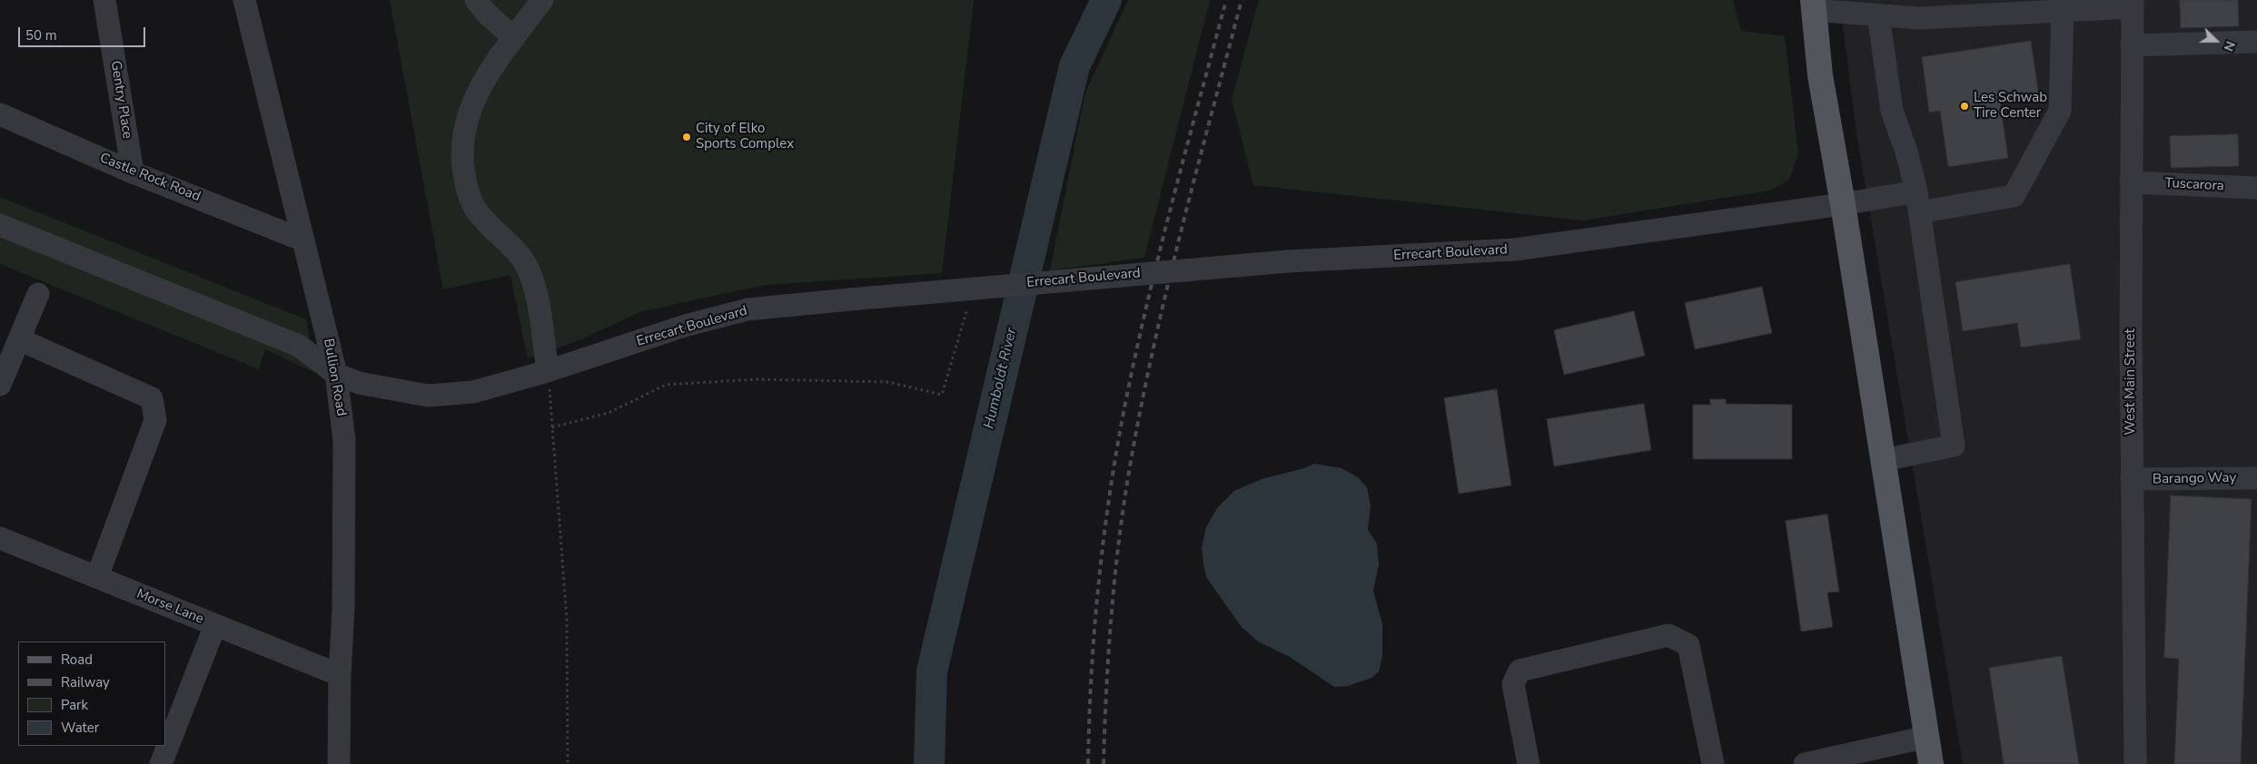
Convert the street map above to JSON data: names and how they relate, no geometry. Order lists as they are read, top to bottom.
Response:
{
  "streets": {
    "street": [
      "Gentry Place",
      "Castle Rock Road",
      "Tuscarora",
      "Errecart Boulevard",
      "Bullion Road",
      "West Main Street",
      "Barango Way",
      "Morse Lane"
    ]
  },
  "crossings": [
    ["Gentry Place", "Castle Rock Road"],
    ["Castle Rock Road", "Bullion Road"],
    ["Tuscarora", "West Main Street"],
    ["Errecart Boulevard", "Bullion Road"],
    ["Bullion Road", "Morse Lane"],
    ["West Main Street", "Barango Way"]
  ],
  "water": ["Humboldt River"],
  "places": ["Les Schwab Tire Center", "City of Elko Sports Complex"],
  "legend": [
    "Road",
    "Railway",
    "Park",
    "Water"
  ],
  "scale_bar": "50 m",
  "north": "right"
}
